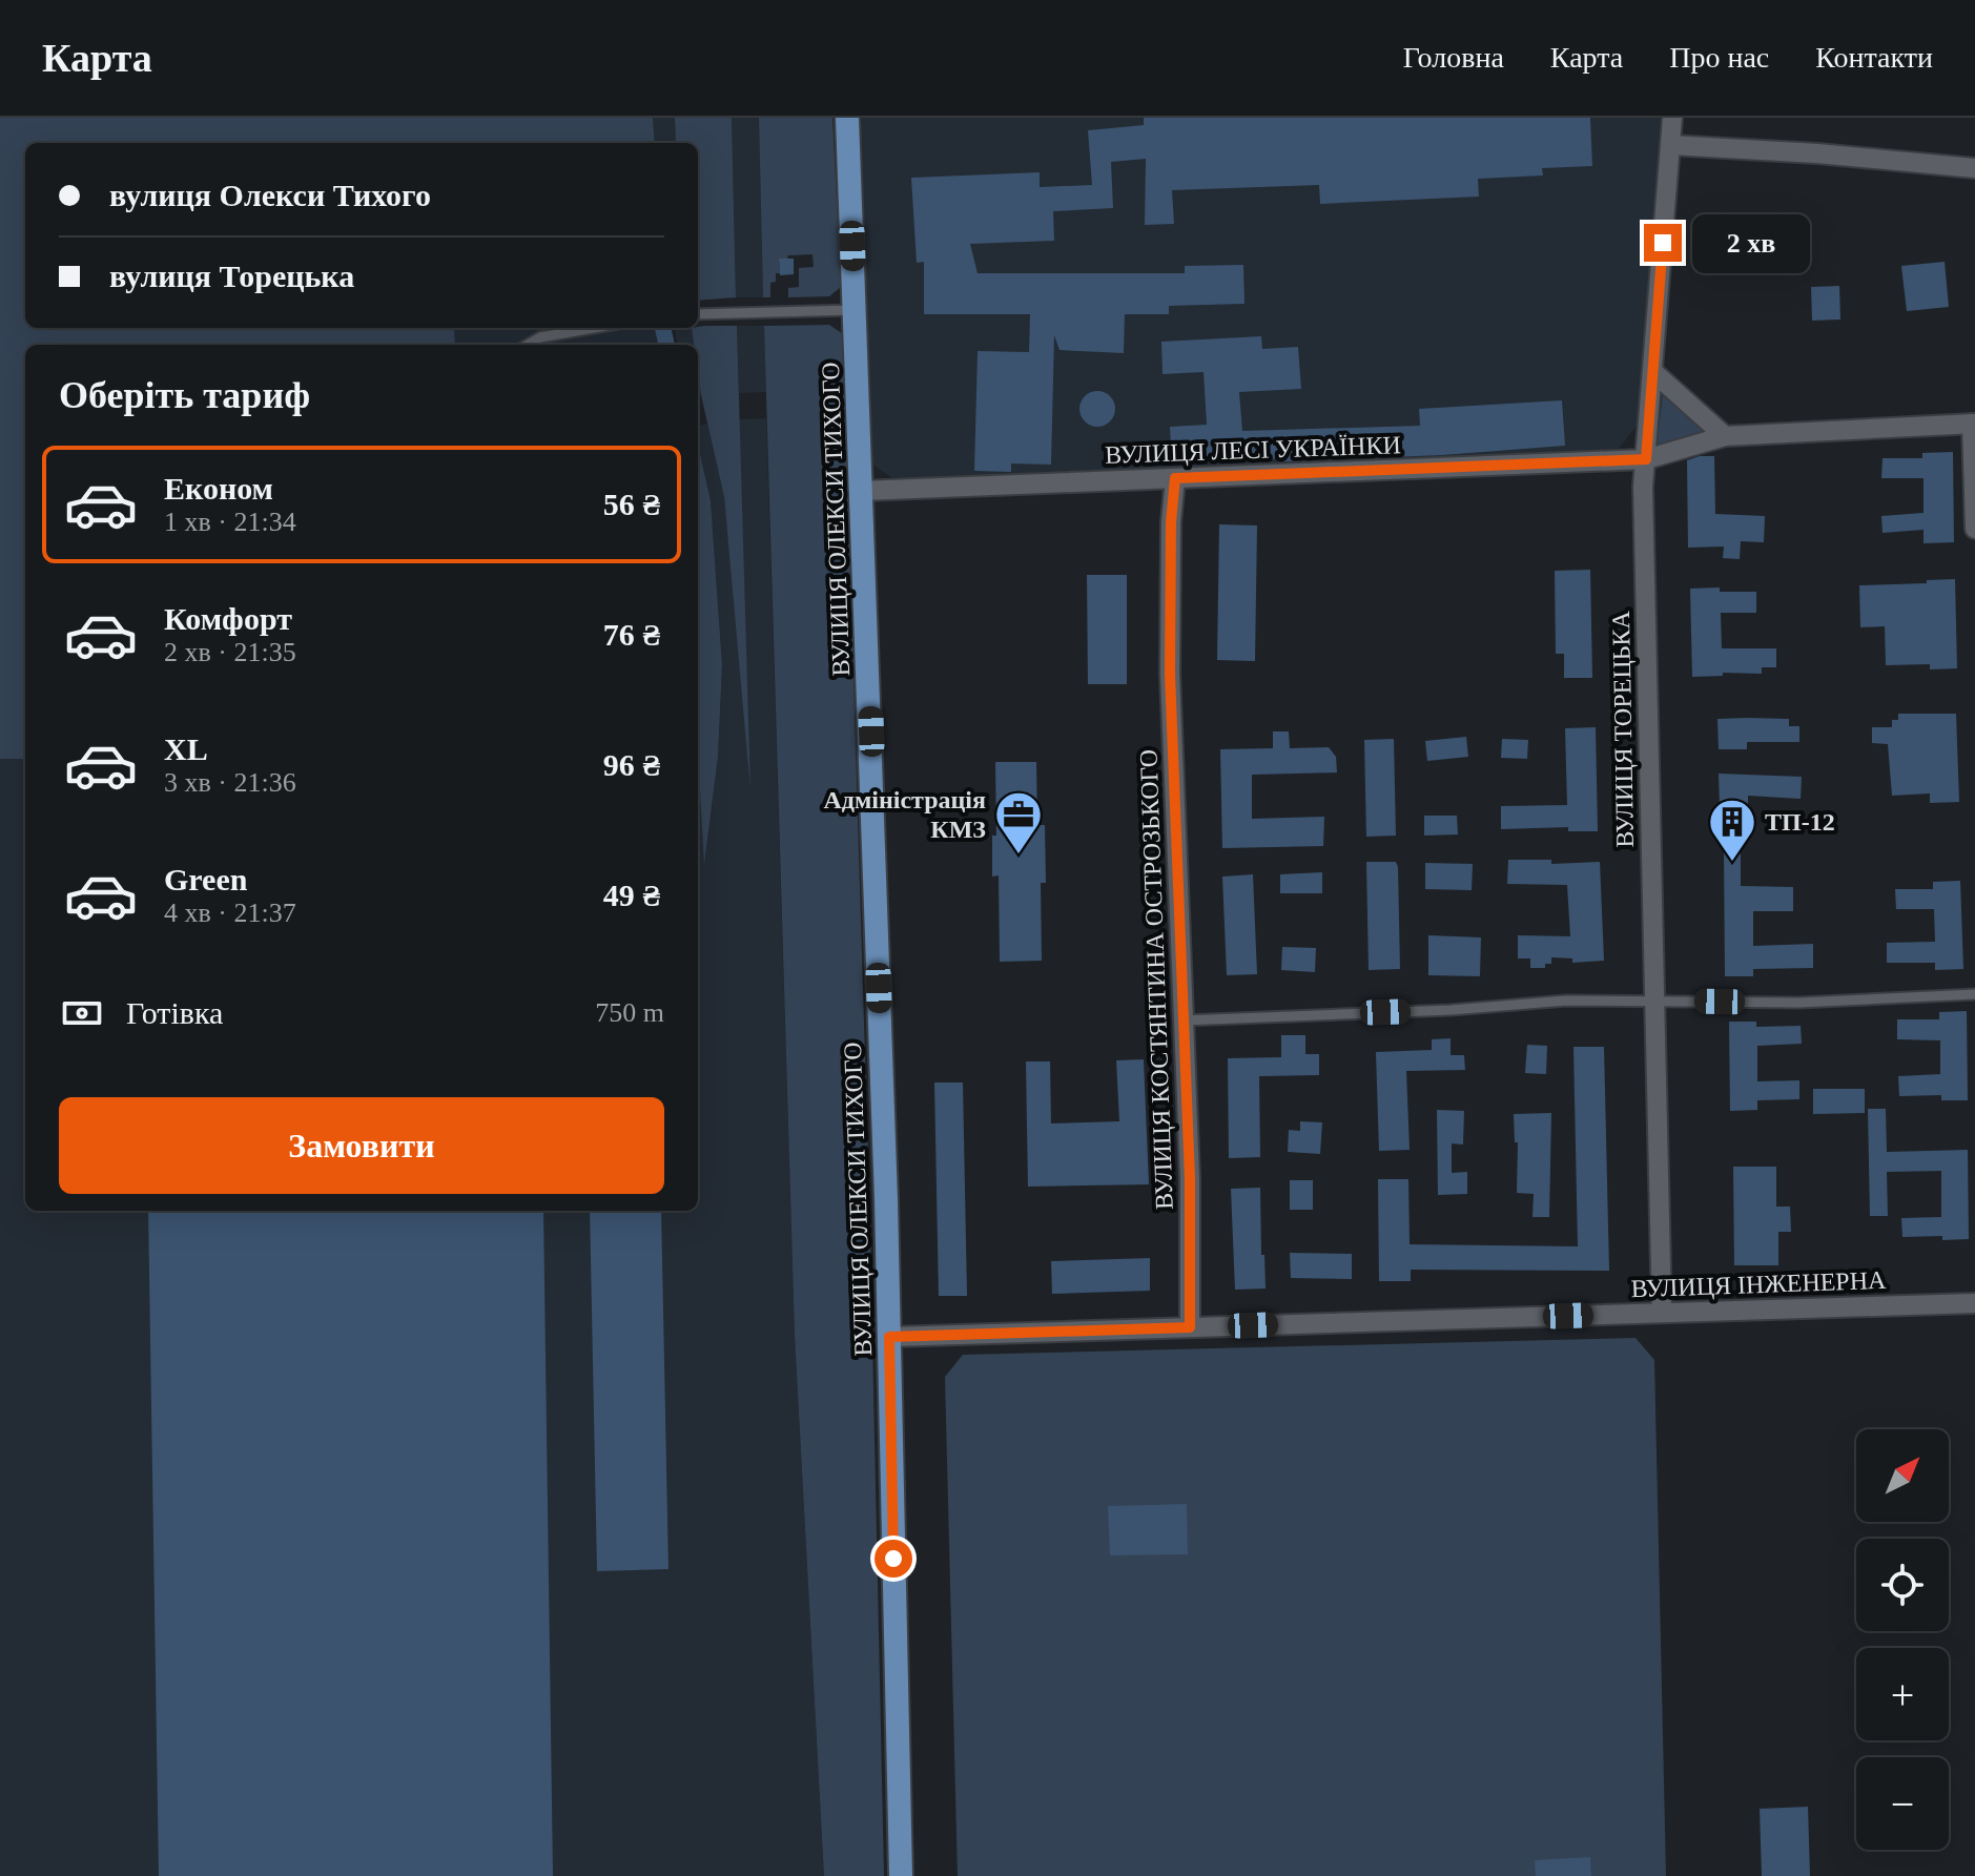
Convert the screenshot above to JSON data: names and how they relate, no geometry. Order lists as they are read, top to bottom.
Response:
{
  "streets": {
    "main road": ["ВУЛИЦЯ ОЛЕКСИ ТИХОГО"],
    "street": [
      "ВУЛИЦЯ ЛЕСІ УКРАЇНКИ",
      "ВУЛИЦЯ ТОРЕЦЬКА",
      "ВУЛИЦЯ КОСТЯНТИНА ОСТРОЗЬКОГО",
      "ВУЛИЦЯ ІНЖЕНЕРНА"
    ]
  },
  "crossings": [
    ["ВУЛИЦЯ ЛЕСІ УКРАЇНКИ", "ВУЛИЦЯ ОЛЕКСИ ТИХОГО"],
    ["ВУЛИЦЯ ЛЕСІ УКРАЇНКИ", "ВУЛИЦЯ ТОРЕЦЬКА"],
    ["ВУЛИЦЯ ЛЕСІ УКРАЇНКИ", "ВУЛИЦЯ КОСТЯНТИНА ОСТРОЗЬКОГО"],
    ["ВУЛИЦЯ ОЛЕКСИ ТИХОГО", "ВУЛИЦЯ ІНЖЕНЕРНА"],
    ["ВУЛИЦЯ ТОРЕЦЬКА", "ВУЛИЦЯ ІНЖЕНЕРНА"],
    ["ВУЛИЦЯ КОСТЯНТИНА ОСТРОЗЬКОГО", "ВУЛИЦЯ ІНЖЕНЕРНА"]
  ],
  "places": {
    "office": ["Адміністрація КМЗ"],
    "building": ["ТП-12"]
  },
  "north": "top right",
  "page": {
    "header": "Карта",
    "nav": [
      "Головна",
      "Карта",
      "Про нас",
      "Контакти"
    ],
    "banner": ["вулиця Олекси Тихого", "вулиця Торецька"],
    "bubble": "2 хв",
    "heading": "Оберіть тариф",
    "list": [
      {
        "name": "Економ",
        "note": "1 хв · 21:34",
        "value": "56 ₴"
      },
      {
        "name": "Комфорт",
        "note": "2 хв · 21:35",
        "value": "76 ₴"
      },
      {
        "name": "XL",
        "note": "3 хв · 21:36",
        "value": "96 ₴"
      },
      {
        "name": "Green",
        "note": "4 хв · 21:37",
        "value": "49 ₴"
      }
    ],
    "pay": ["Готівка", "750 m"],
    "buttons": "Замовити",
    "map_buttons": ["+", "−"]
  }
}
